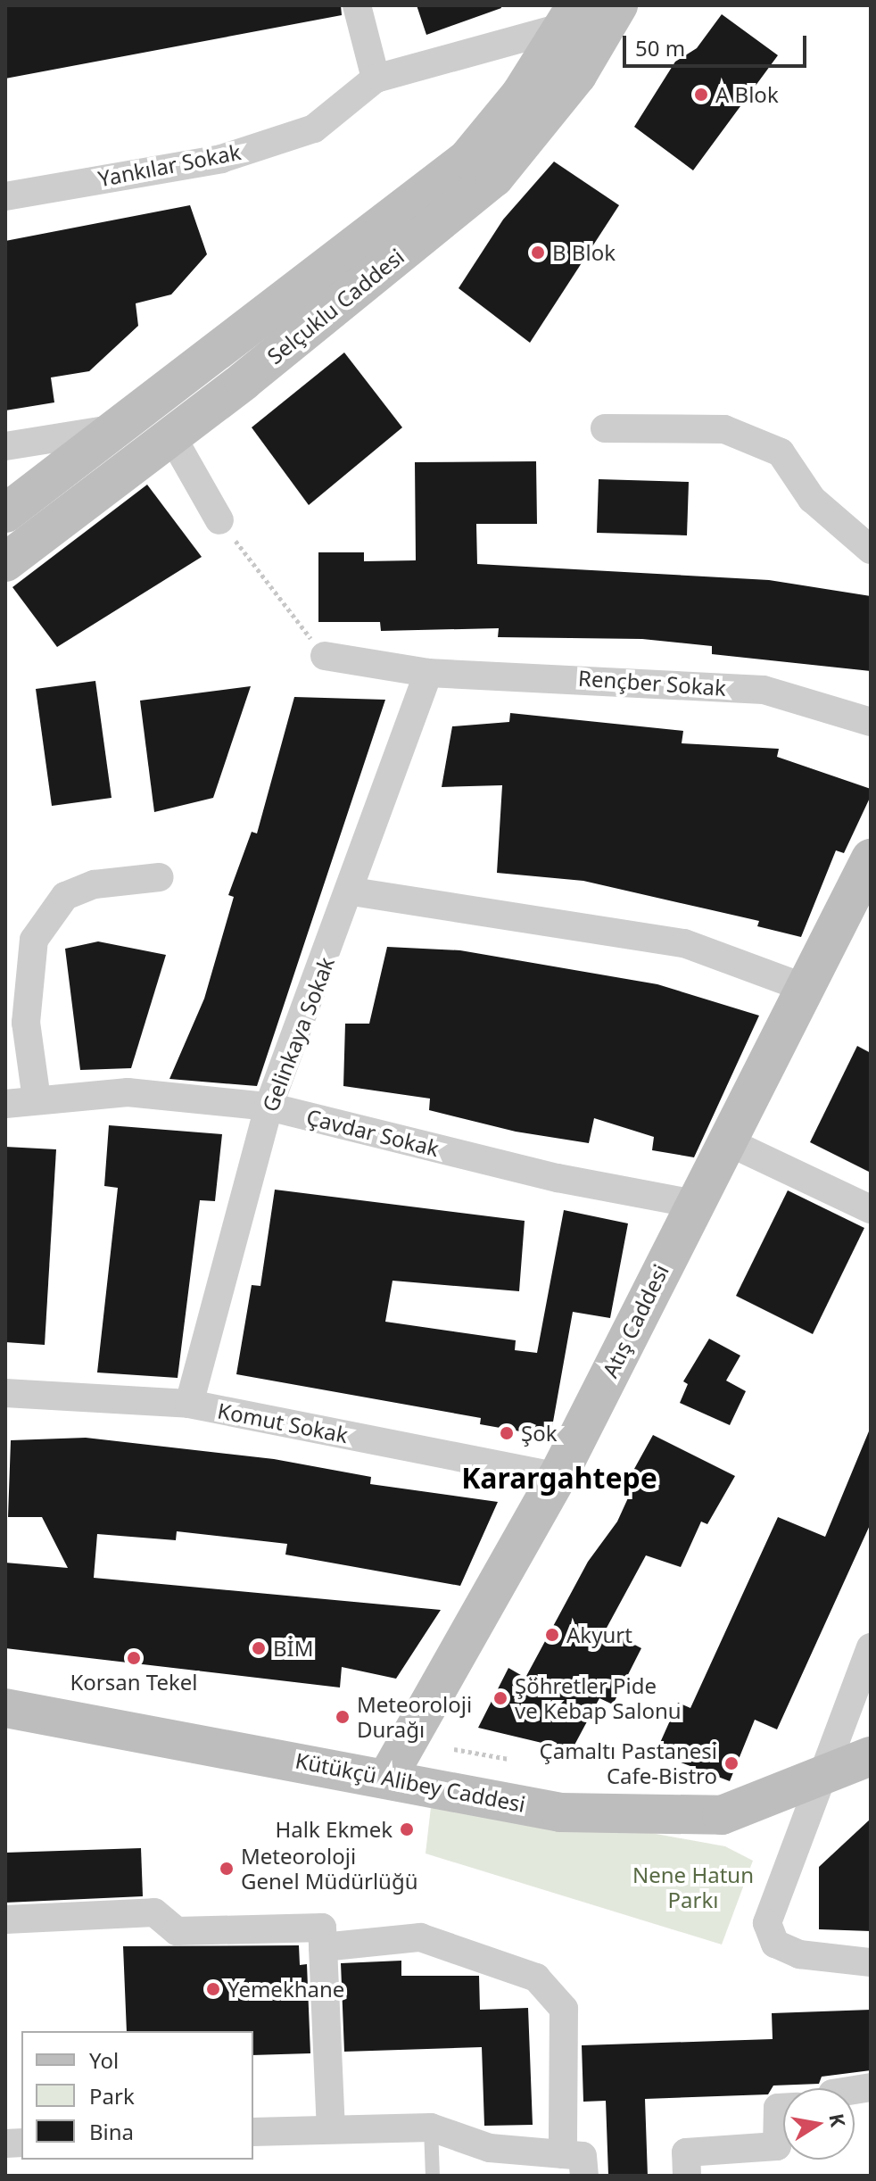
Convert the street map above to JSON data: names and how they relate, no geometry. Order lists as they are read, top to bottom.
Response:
{
  "streets": {
    "main road": ["Selçuklu Caddesi", "Atış Caddesi", "Kütükçü Alibey Caddesi"],
    "street": [
      "Yankılar Sokak",
      "Rençber Sokak",
      "Gelinkaya Sokak",
      "Çavdar Sokak",
      "Komut Sokak"
    ]
  },
  "crossings": [
    ["Yankılar Sokak", "Selçuklu Caddesi"],
    ["Rençber Sokak", "Gelinkaya Sokak"],
    ["Gelinkaya Sokak", "Çavdar Sokak"],
    ["Gelinkaya Sokak", "Komut Sokak"],
    ["Çavdar Sokak", "Atış Caddesi"],
    ["Atış Caddesi", "Komut Sokak"],
    ["Atış Caddesi", "Kütükçü Alibey Caddesi"]
  ],
  "districts": ["Karargahtepe"],
  "parks": ["Nene Hatun Parkı"],
  "places": [
    "A Blok",
    "B Blok",
    "Şok",
    "Akyurt",
    "BİM",
    "Korsan Tekel",
    "Şöhretler Pide ve Kebap Salonu",
    "Meteoroloji Durağı",
    "Çamaltı Pastanesi Cafe-Bistro",
    "Halk Ekmek",
    "Meteoroloji Genel Müdürlüğü",
    "Yemekhane"
  ],
  "legend": ["Yol", "Park", "Bina"],
  "scale_bar": "50 m",
  "north": "right"
}
